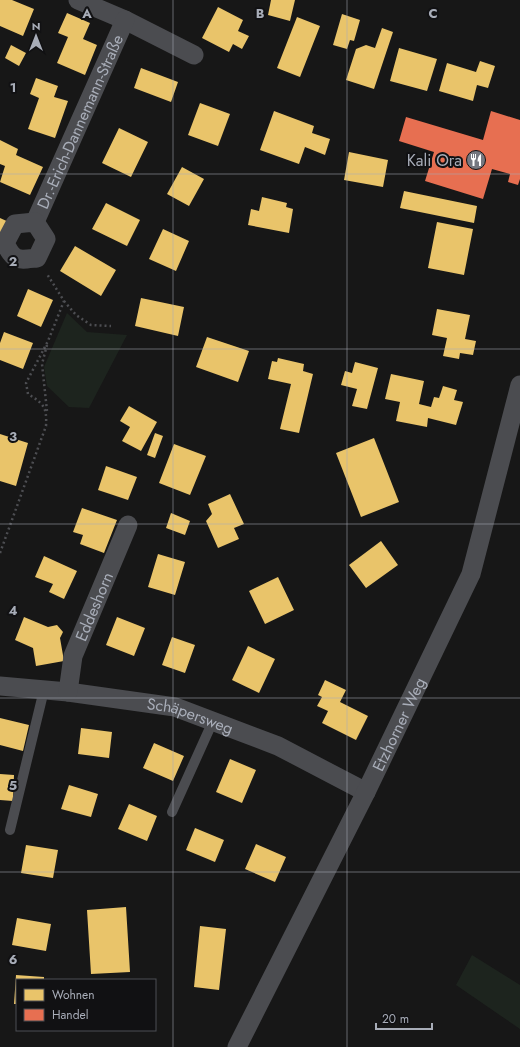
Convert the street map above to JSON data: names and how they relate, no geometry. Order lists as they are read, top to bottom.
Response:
{
  "streets": {
    "street": [
      "Dr.-Erich-Dannemann-Straße",
      "Eddeshorn",
      "Schäpersweg",
      "Etzhorner Weg"
    ]
  },
  "crossings": [
    ["Eddeshorn", "Schäpersweg"],
    ["Schäpersweg", "Etzhorner Weg"]
  ],
  "places": {
    "restaurant": ["Kali Ora"]
  },
  "legend": ["Wohnen", "Handel"],
  "scale_bar": "20 m",
  "north": "top",
  "grid": {
    "columns": ["A", "B", "C"],
    "rows": [
      "1",
      "2",
      "3",
      "4",
      "5",
      "6"
    ]
  }
}
